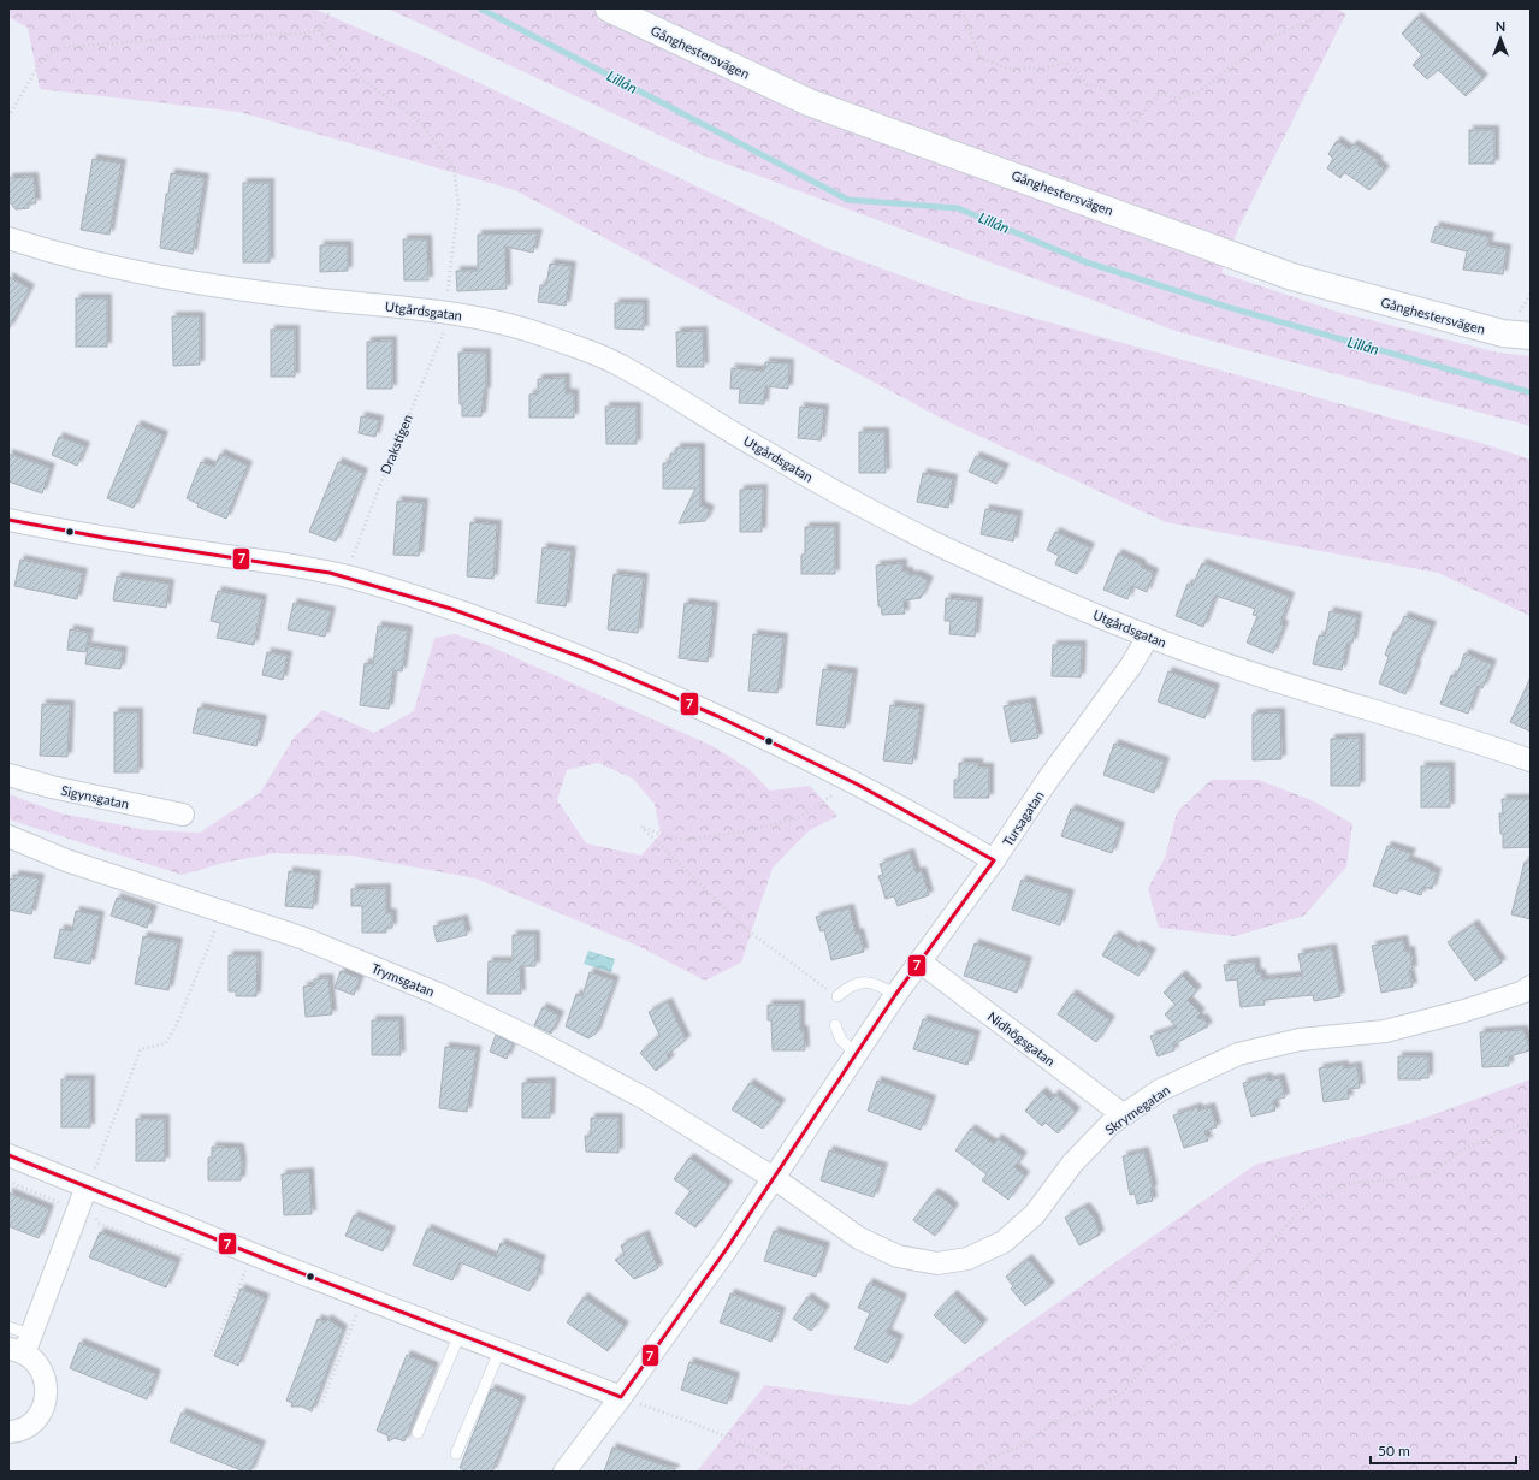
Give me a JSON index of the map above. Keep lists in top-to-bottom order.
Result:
{
  "streets": {
    "street": [
      "Gånghestersvägen",
      "Utgårdsgatan",
      "Sigynsgatan",
      "Tursagatan",
      "Trymsgatan",
      "Nidhögsgatan",
      "Skrymegatan"
    ],
    "path": ["Drakstigen"]
  },
  "crossings": [
    ["Utgårdsgatan", "Drakstigen"],
    ["Utgårdsgatan", "Tursagatan"],
    ["Tursagatan", "Trymsgatan"],
    ["Tursagatan", "Nidhögsgatan"],
    ["Tursagatan", "Skrymegatan"],
    ["Trymsgatan", "Skrymegatan"],
    ["Nidhögsgatan", "Skrymegatan"]
  ],
  "water": ["Lillån"],
  "lines": ["transit line 7"],
  "scale_bar": "50 m",
  "north": "top"
}
